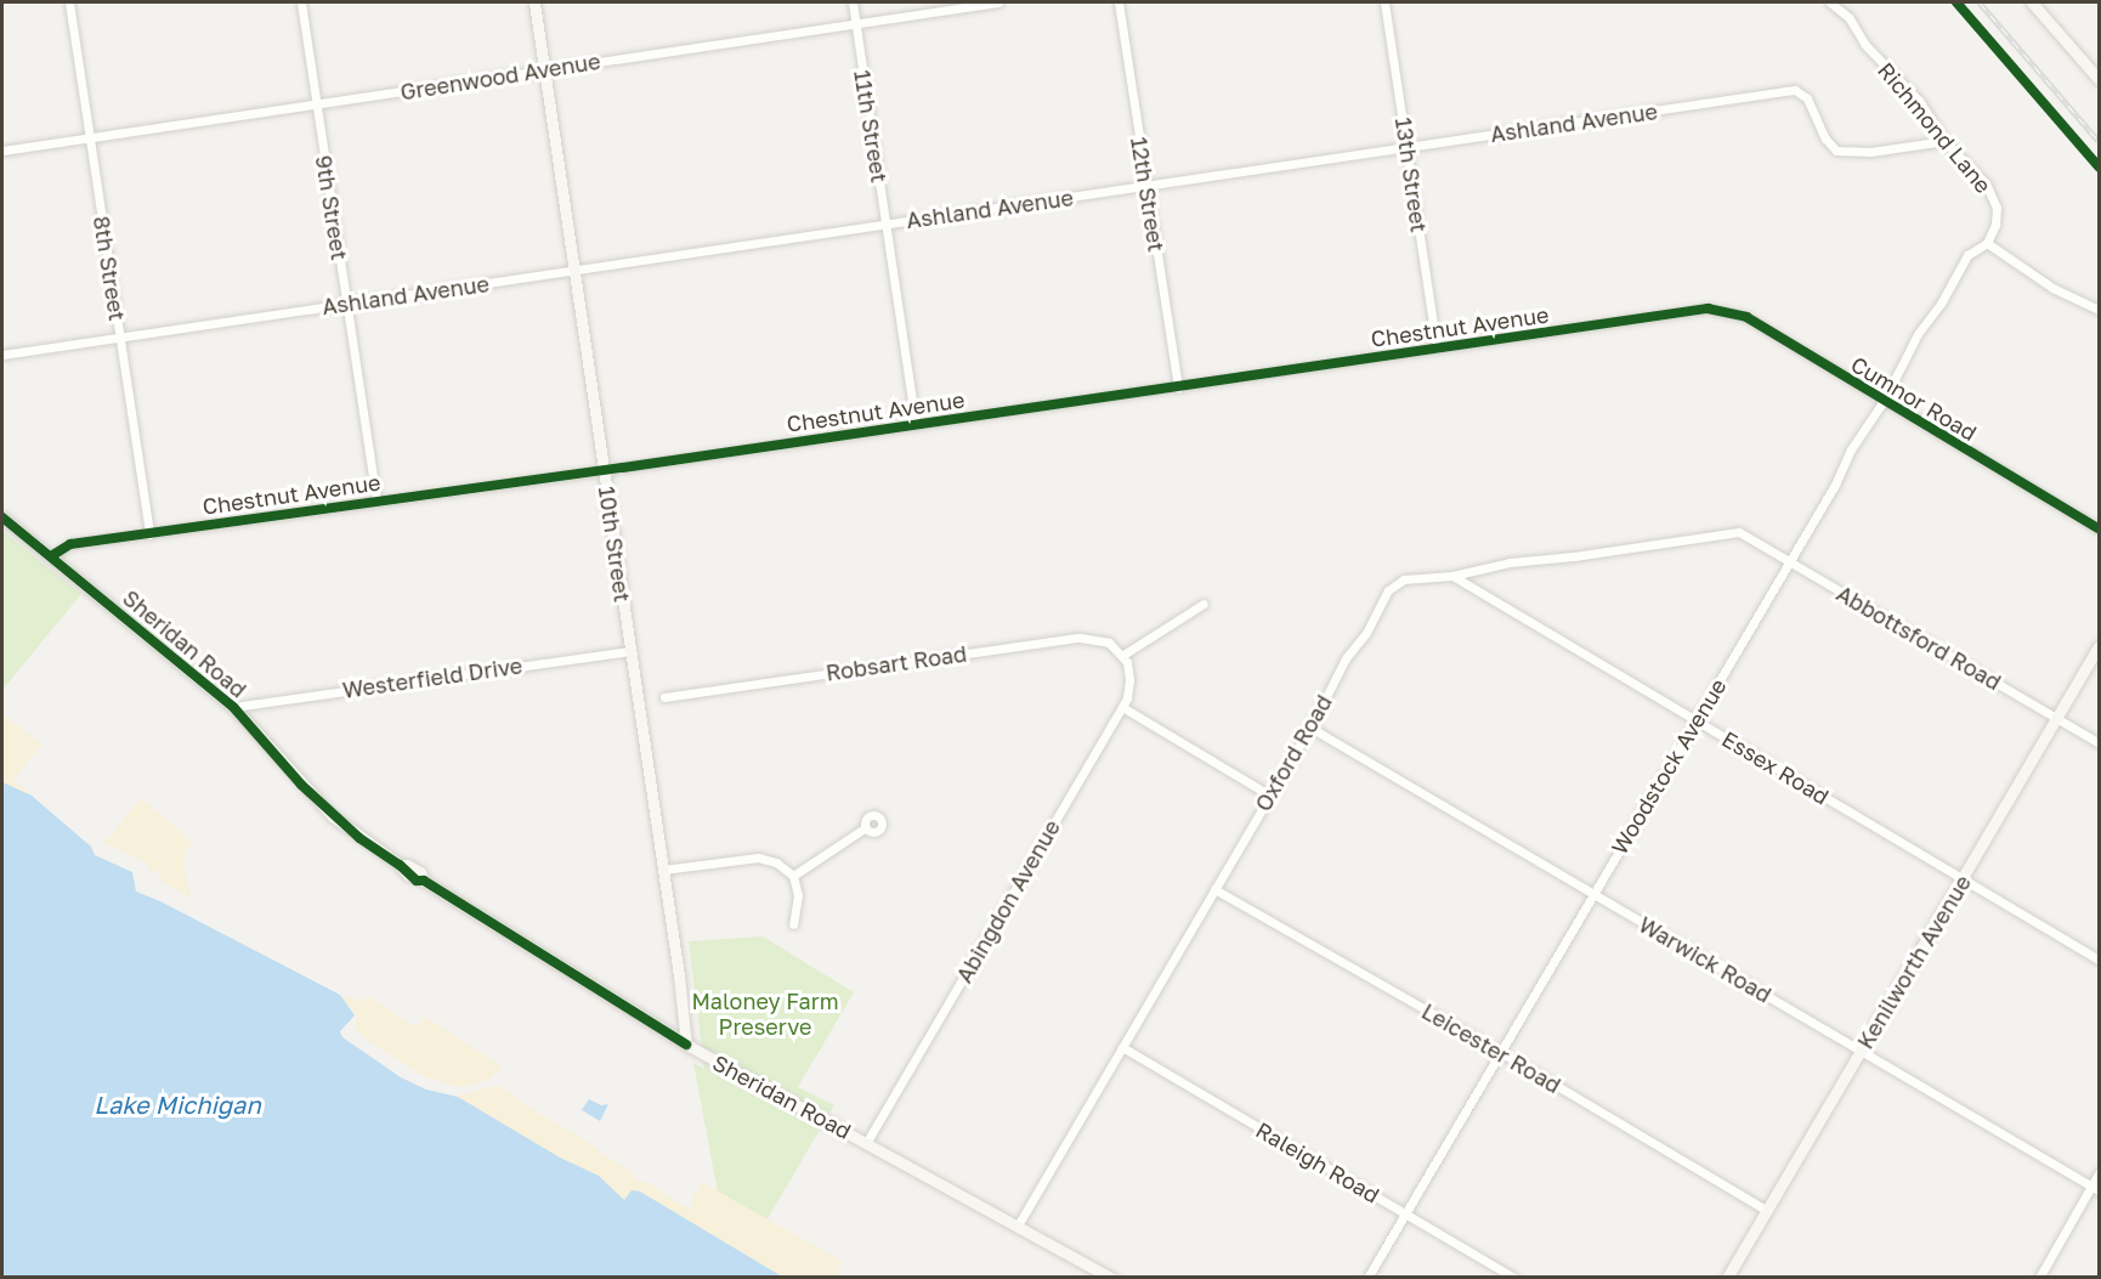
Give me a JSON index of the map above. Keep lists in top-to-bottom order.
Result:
{
  "streets": {
    "street": [
      "Greenwood Avenue",
      "Ashland Avenue",
      "11th Street",
      "Richmond Lane",
      "13th Street",
      "12th Street",
      "9th Street",
      "8th Street",
      "Chestnut Avenue",
      "Cumnor Road",
      "10th Street",
      "Abbottsford Road",
      "Sheridan Road",
      "Robsart Road",
      "Westerfield Drive",
      "Oxford Road",
      "Woodstock Avenue",
      "Essex Road",
      "Abingdon Avenue",
      "Warwick Road",
      "Kenilworth Avenue",
      "Leicester Road",
      "Raleigh Road"
    ]
  },
  "crossings": [
    ["Greenwood Avenue", "11th Street"],
    ["Greenwood Avenue", "9th Street"],
    ["Greenwood Avenue", "8th Street"],
    ["Greenwood Avenue", "10th Street"],
    ["Ashland Avenue", "11th Street"],
    ["Ashland Avenue", "Richmond Lane"],
    ["Ashland Avenue", "13th Street"],
    ["Ashland Avenue", "12th Street"],
    ["Ashland Avenue", "9th Street"],
    ["Ashland Avenue", "8th Street"],
    ["Ashland Avenue", "10th Street"],
    ["11th Street", "Chestnut Avenue"],
    ["Richmond Lane", "Woodstock Avenue"],
    ["13th Street", "Chestnut Avenue"],
    ["12th Street", "Chestnut Avenue"],
    ["9th Street", "Chestnut Avenue"],
    ["8th Street", "Chestnut Avenue"],
    ["Chestnut Avenue", "Cumnor Road"],
    ["Chestnut Avenue", "10th Street"],
    ["Chestnut Avenue", "Sheridan Road"],
    ["Cumnor Road", "Woodstock Avenue"],
    ["10th Street", "Sheridan Road"],
    ["10th Street", "Westerfield Drive"],
    ["Abbottsford Road", "Oxford Road"],
    ["Abbottsford Road", "Woodstock Avenue"],
    ["Abbottsford Road", "Kenilworth Avenue"],
    ["Sheridan Road", "Westerfield Drive"],
    ["Sheridan Road", "Oxford Road"],
    ["Sheridan Road", "Abingdon Avenue"],
    ["Robsart Road", "Abingdon Avenue"],
    ["Oxford Road", "Essex Road"],
    ["Oxford Road", "Warwick Road"],
    ["Oxford Road", "Leicester Road"],
    ["Oxford Road", "Raleigh Road"],
    ["Woodstock Avenue", "Essex Road"],
    ["Woodstock Avenue", "Warwick Road"],
    ["Woodstock Avenue", "Leicester Road"],
    ["Woodstock Avenue", "Raleigh Road"],
    ["Essex Road", "Kenilworth Avenue"],
    ["Warwick Road", "Kenilworth Avenue"],
    ["Kenilworth Avenue", "Leicester Road"]
  ],
  "water": ["Lake Michigan"],
  "parks": ["Maloney Farm Preserve"]
}
